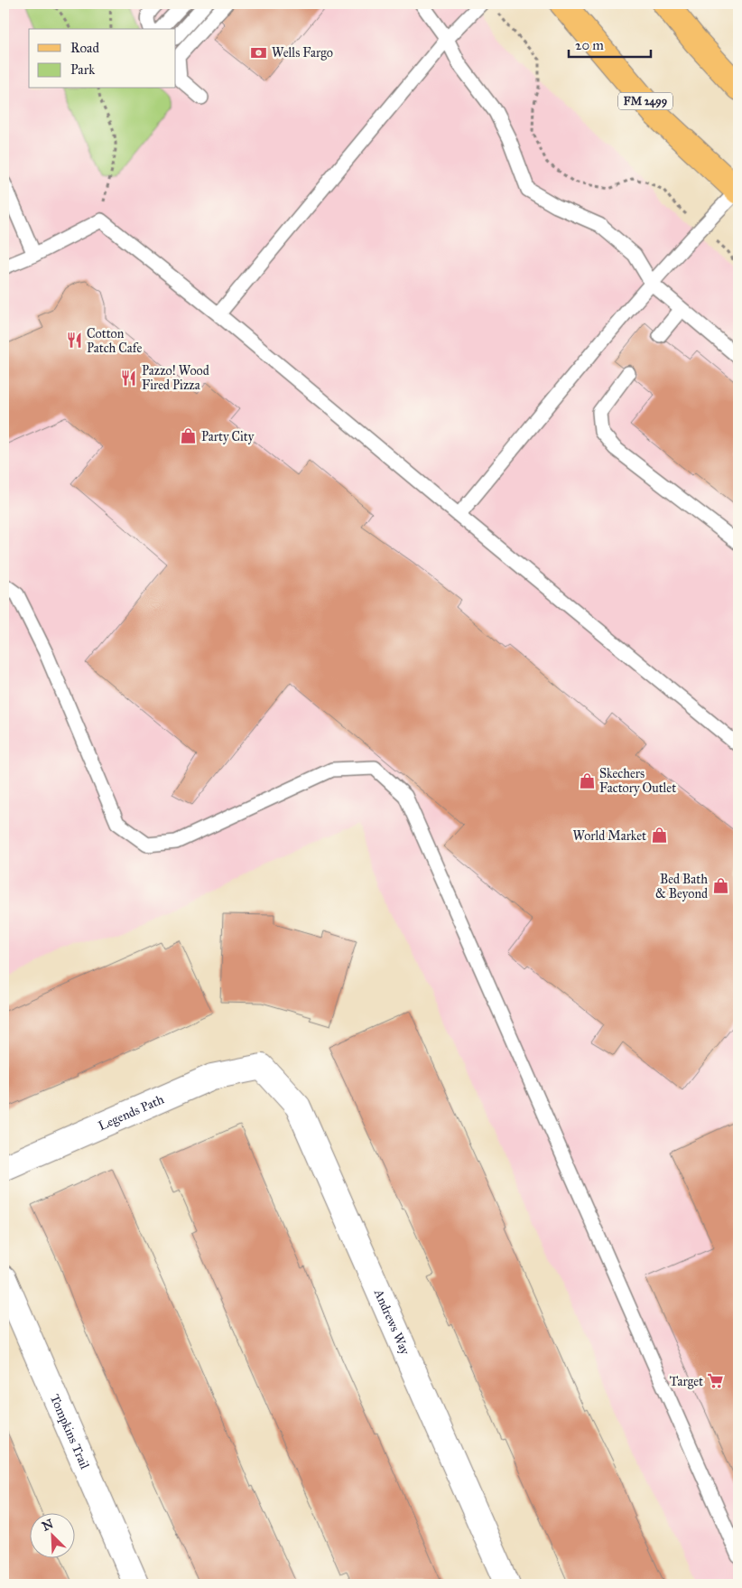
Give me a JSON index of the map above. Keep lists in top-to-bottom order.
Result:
{
  "streets": {
    "main road": ["FM 2499"],
    "street": ["Legends Path", "Andrews Way", "Tompkins Trail"]
  },
  "crossings": [
    ["Legends Path", "Andrews Way"]
  ],
  "places": {
    "bank": ["Wells Fargo"],
    "restaurant": ["Cotton Patch Cafe", "Pazzo! Wood Fired Pizza"],
    "shop": [
      "Party City",
      "Skechers Factory Outlet",
      "World Market",
      "Bed Bath & Beyond"
    ],
    "supermarket": ["Target"]
  },
  "legend": ["Road", "Park"],
  "scale_bar": "20 m",
  "north": "top left"
}
